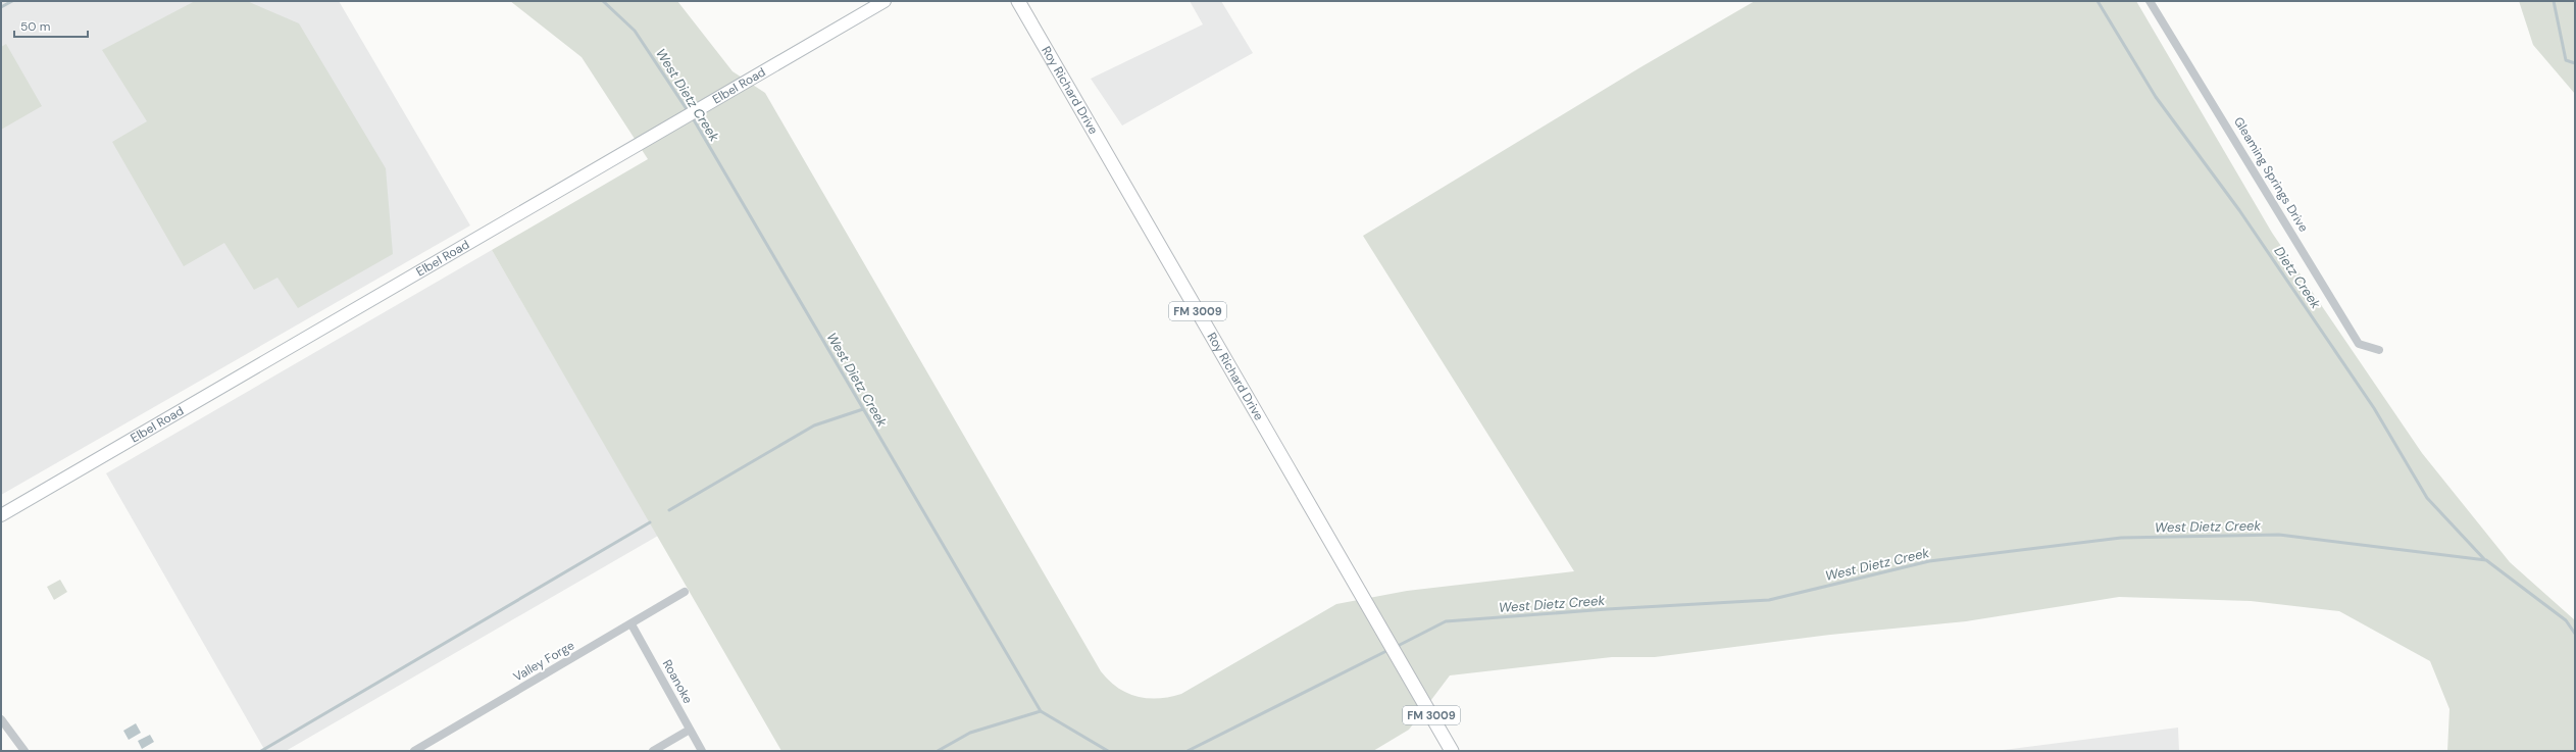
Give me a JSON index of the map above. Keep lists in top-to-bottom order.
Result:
{
  "streets": {
    "main road": ["Roy Richard Drive", "FM 3009"],
    "street": [
      "Elbel Road",
      "Gleaming Springs Drive",
      "Valley Forge",
      "Roanoke"
    ]
  },
  "crossings": [
    ["Valley Forge", "Roanoke"]
  ],
  "water": ["West Dietz Creek", "Dietz Creek"],
  "scale_bar": "50 m"
}
